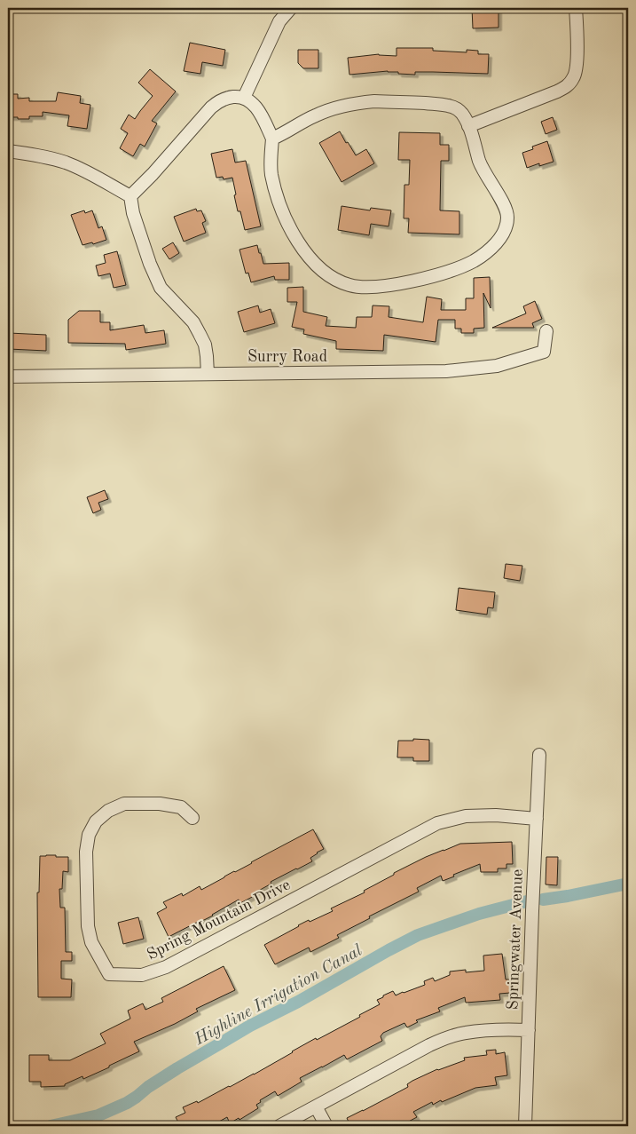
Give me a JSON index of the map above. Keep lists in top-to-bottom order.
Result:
{
  "streets": {
    "street": ["Surry Road", "Spring Mountain Drive", "Springwater Avenue"]
  },
  "crossings": [
    ["Spring Mountain Drive", "Springwater Avenue"]
  ],
  "water": ["Highline Irrigation Canal"]
}
